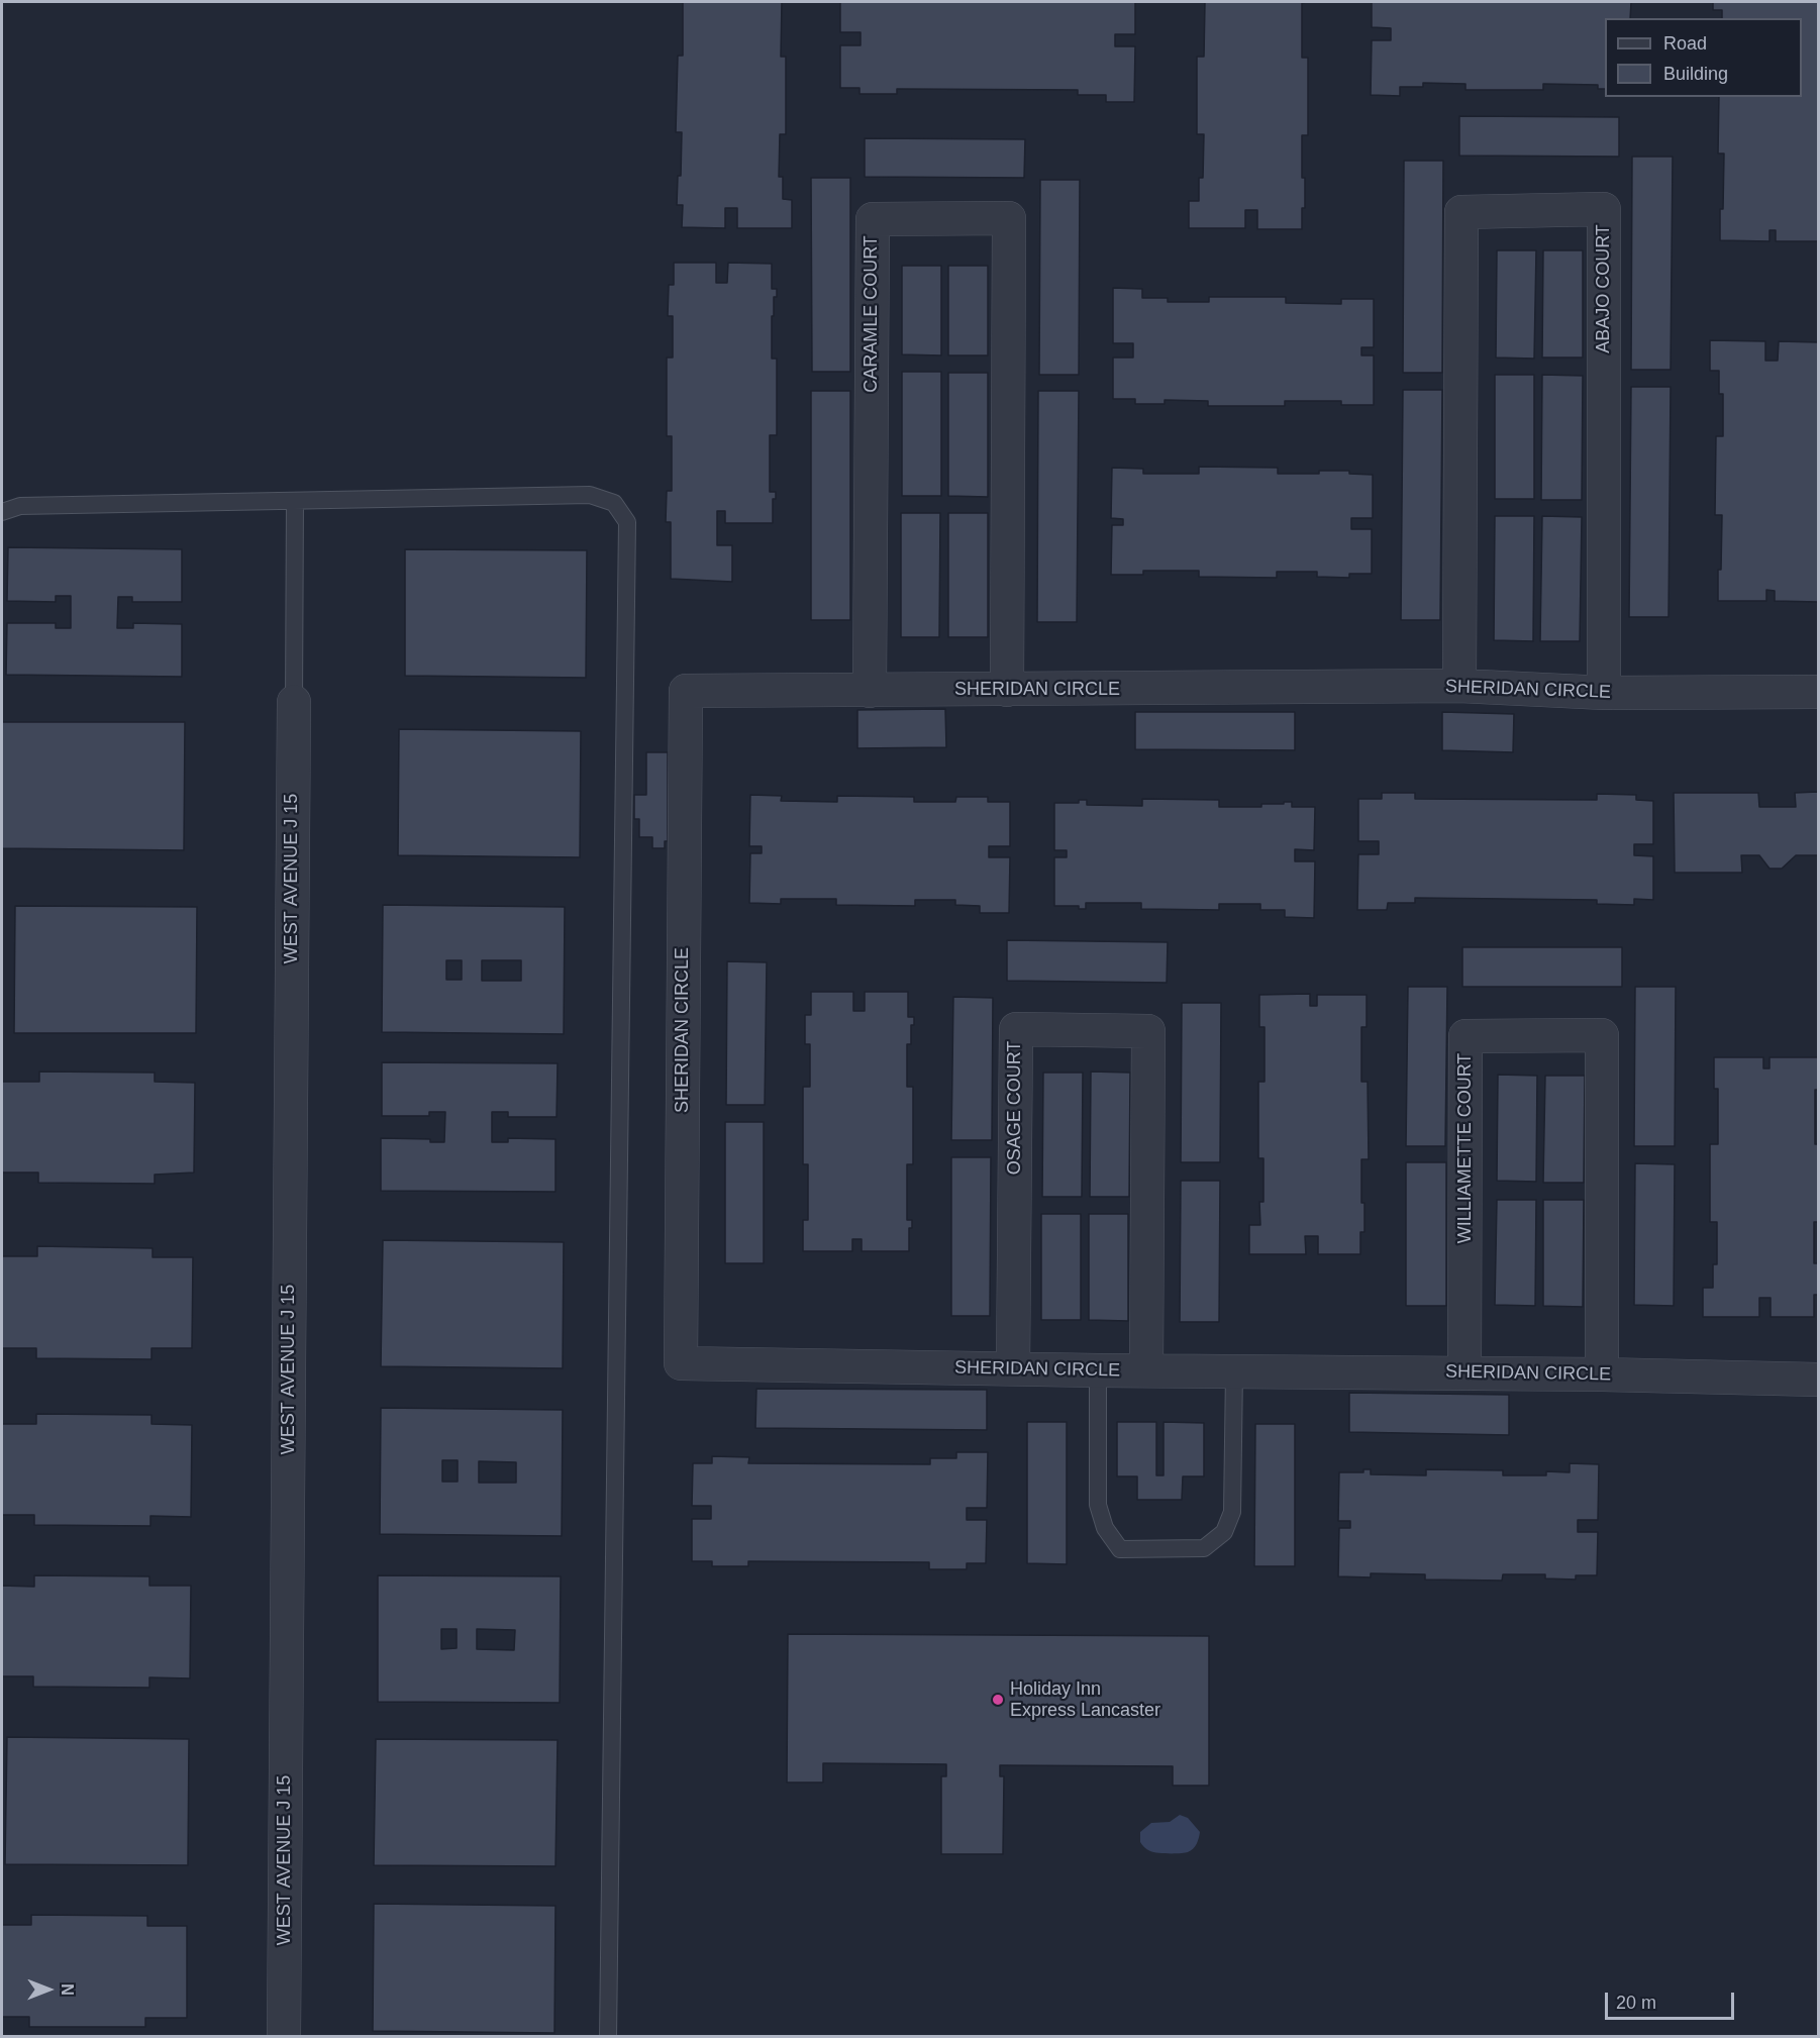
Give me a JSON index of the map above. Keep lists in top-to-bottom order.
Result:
{
  "streets": {
    "street": [
      "ABAJO COURT",
      "CARAMLE COURT",
      "SHERIDAN CIRCLE",
      "WEST AVENUE J 15",
      "OSAGE COURT",
      "WILLIAMETTE COURT"
    ]
  },
  "crossings": [
    ["ABAJO COURT", "SHERIDAN CIRCLE"],
    ["CARAMLE COURT", "SHERIDAN CIRCLE"],
    ["SHERIDAN CIRCLE", "OSAGE COURT"],
    ["SHERIDAN CIRCLE", "WILLIAMETTE COURT"]
  ],
  "places": ["Holiday Inn Express Lancaster"],
  "legend": ["Road", "Building"],
  "scale_bar": "20 m",
  "north": "right"
}
